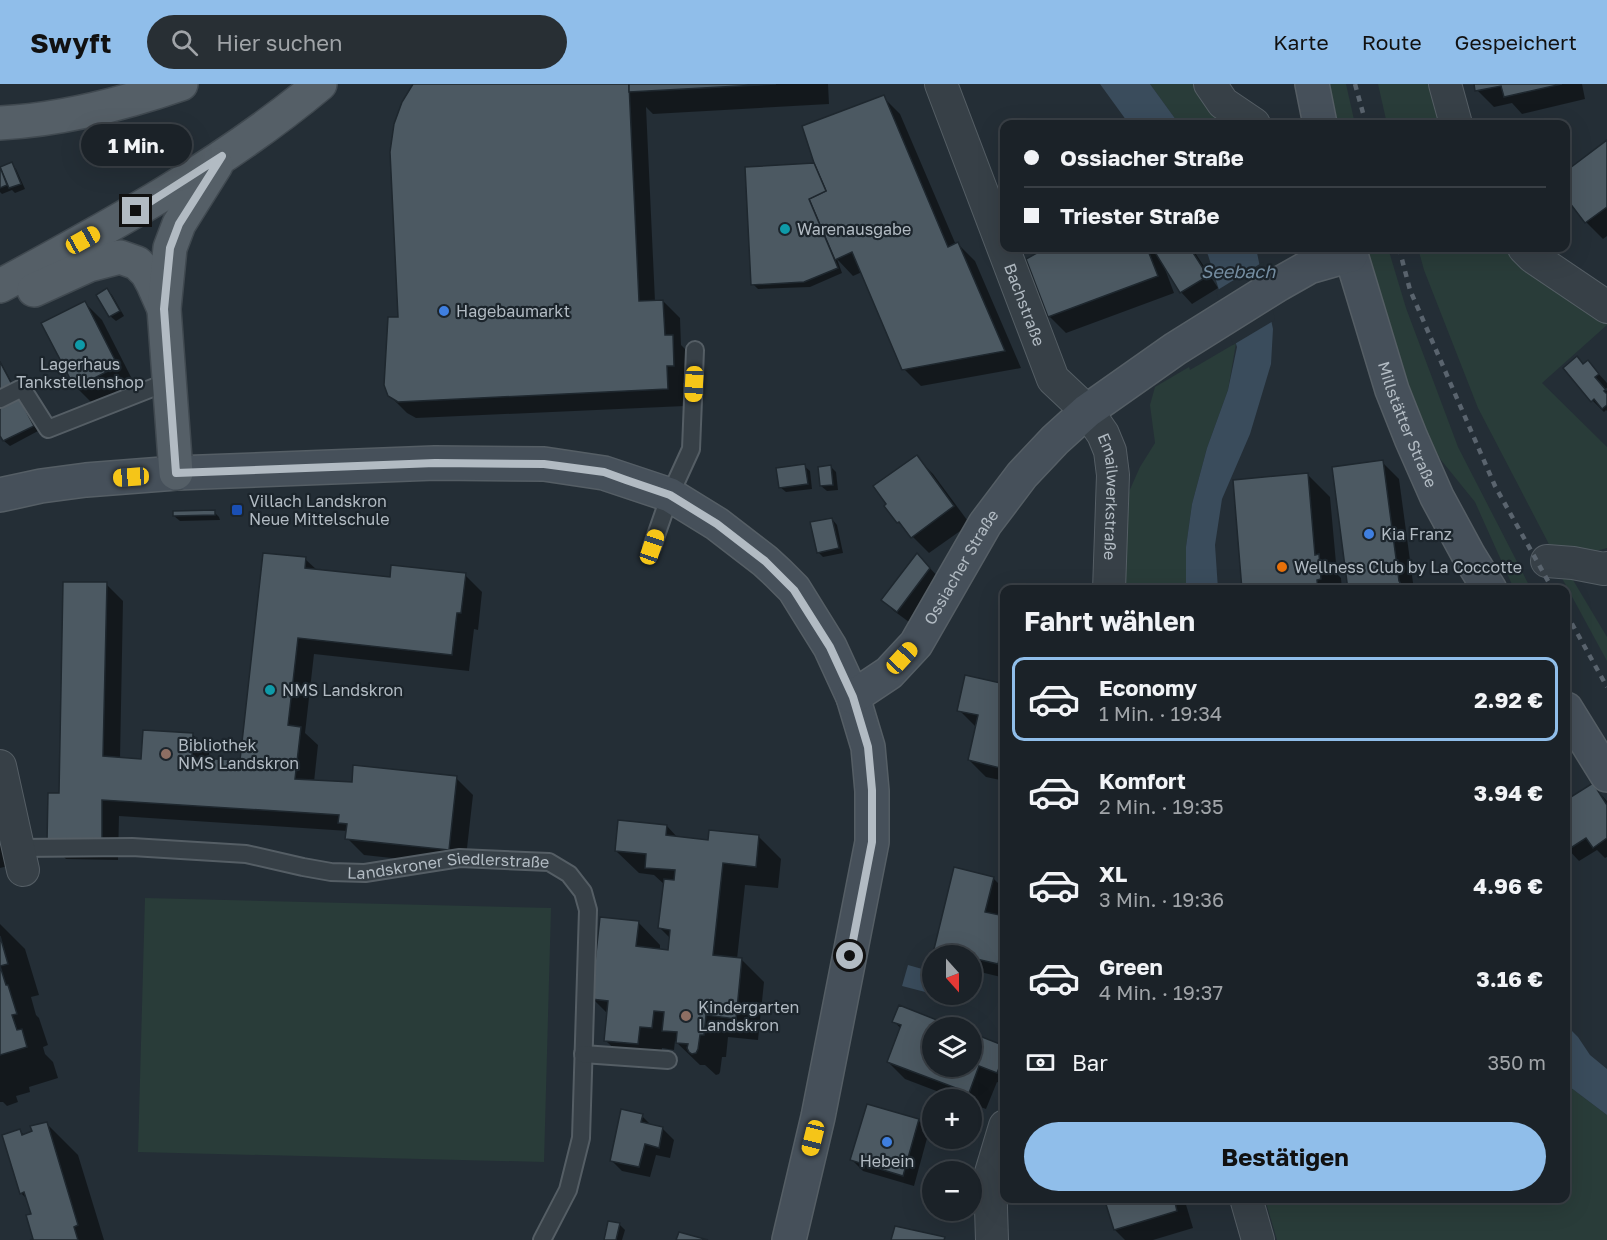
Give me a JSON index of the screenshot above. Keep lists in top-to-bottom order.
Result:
{
  "streets": {
    "main road": ["Millstätter Straße", "Ossiacher Straße"],
    "street": ["Bachstraße", "Emailwerkstraße"],
    "lane": ["Landskroner Siedlerstraße"]
  },
  "crossings": [
    ["Bachstraße", "Emailwerkstraße"],
    ["Bachstraße", "Ossiacher Straße"],
    ["Emailwerkstraße", "Ossiacher Straße"]
  ],
  "water": ["Seebach"],
  "places": {
    "other": [
      "Warenausgabe",
      "Hagebaumarkt",
      "Lagerhaus Tankstellenshop",
      "Kia Franz",
      "Wellness Club by La Coccotte",
      "NMS Landskron",
      "Bibliothek NMS Landskron",
      "Kindergarten Landskron",
      "Hebein"
    ],
    "transit": ["Villach Landskron Neue Mittelschule"]
  },
  "north": "bottom",
  "page": {
    "header": "Swyft",
    "search": "Hier suchen",
    "nav": ["Karte", "Route", "Gespeichert"],
    "banner": ["Ossiacher Straße", "Triester Straße"],
    "bubble": "1 Min.",
    "heading": "Fahrt wählen",
    "list": [
      {
        "name": "Economy",
        "note": "1 Min. · 19:34",
        "value": "2.92 €"
      },
      {
        "name": "Komfort",
        "note": "2 Min. · 19:35",
        "value": "3.94 €"
      },
      {
        "name": "XL",
        "note": "3 Min. · 19:36",
        "value": "4.96 €"
      },
      {
        "name": "Green",
        "note": "4 Min. · 19:37",
        "value": "3.16 €"
      }
    ],
    "map_buttons": ["+", "−"],
    "pay": ["Bar", "350 m"],
    "buttons": "Bestätigen"
  }
}
